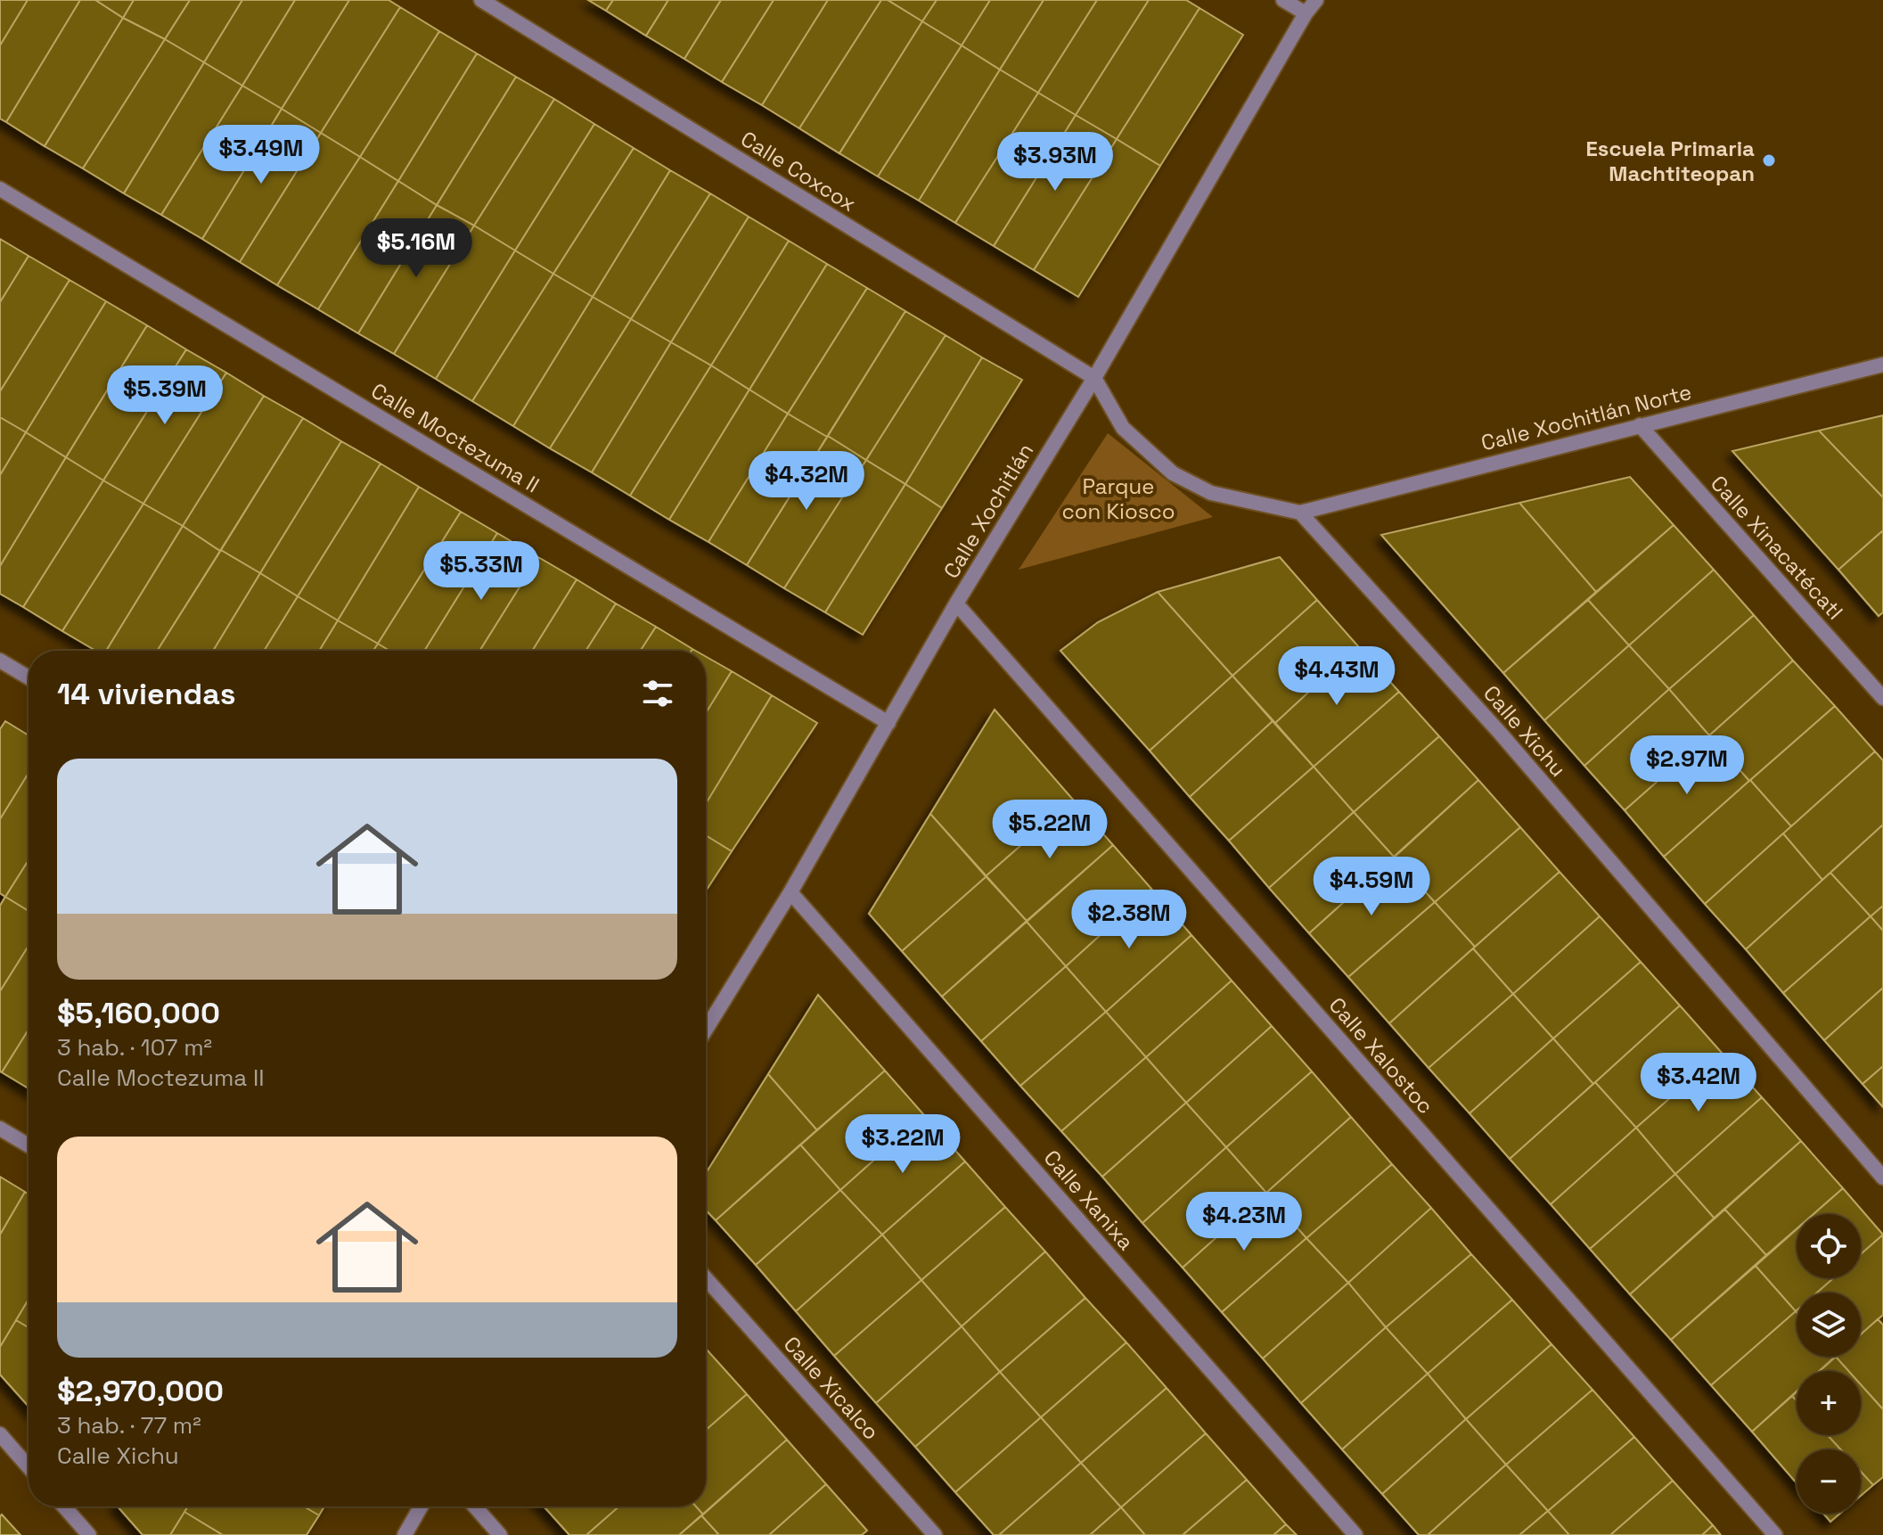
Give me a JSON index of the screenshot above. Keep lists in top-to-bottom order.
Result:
{
  "streets": {
    "street": [
      "Calle Coxcox",
      "Calle Xochitlán Norte",
      "Calle Moctezuma II",
      "Calle Xochitlán",
      "Calle Xinacatécatl",
      "Calle Xichu",
      "Calle Xalostoc",
      "Calle Xanixa",
      "Calle Xicalco"
    ]
  },
  "crossings": [
    ["Calle Coxcox", "Calle Xochitlán"],
    ["Calle Xochitlán Norte", "Calle Xinacatécatl"],
    ["Calle Xochitlán Norte", "Calle Xichu"],
    ["Calle Moctezuma II", "Calle Xochitlán"],
    ["Calle Xochitlán", "Calle Xalostoc"],
    ["Calle Xochitlán", "Calle Xanixa"]
  ],
  "parks": ["Parque con Kiosco"],
  "places": ["Escuela Primaria Machtiteopan"],
  "page": {
    "price": [
      "$3.49M",
      "$3.93M",
      "$5.16M",
      "$5.39M",
      "$4.32M",
      "$5.33M",
      "$4.43M",
      "$2.97M",
      "$5.22M",
      "$4.59M",
      "$2.38M",
      "$3.42M",
      "$3.22M",
      "$4.23M"
    ],
    "heading": "14 viviendas",
    "list": [
      {
        "name": "$5,160,000",
        "note": "3 hab. · 107 m² · Calle Moctezuma II"
      },
      {
        "name": "$2,970,000",
        "note": "3 hab. · 77 m² · Calle Xichu"
      }
    ],
    "map_buttons": ["+", "−"]
  }
}
